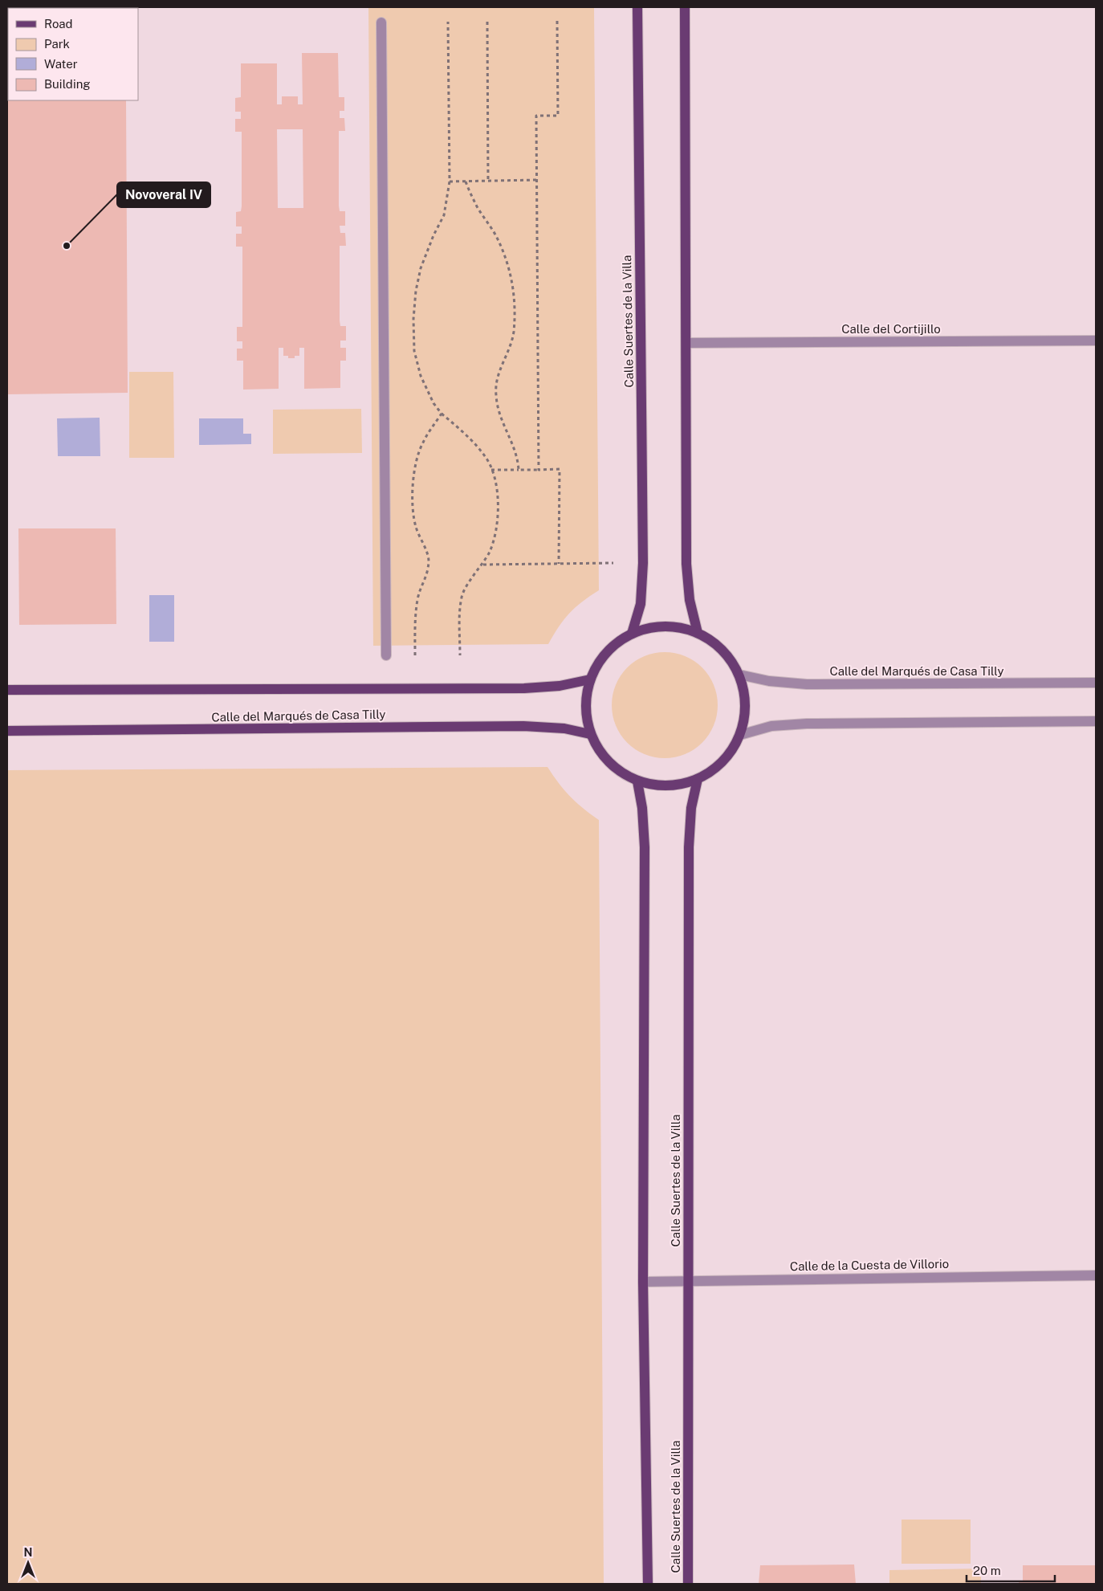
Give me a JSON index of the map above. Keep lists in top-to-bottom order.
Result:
{
  "streets": {
    "main road": ["Calle Suertes de la Villa", "Calle del Marqués de Casa Tilly"],
    "street": ["Calle del Cortijillo", "Calle de la Cuesta de Villorio"]
  },
  "crossings": [
    ["Calle Suertes de la Villa", "Calle de la Cuesta de Villorio"]
  ],
  "places": ["Novoveral IV"],
  "legend": [
    "Road",
    "Park",
    "Water",
    "Building"
  ],
  "scale_bar": "20 m",
  "north": "top"
}
